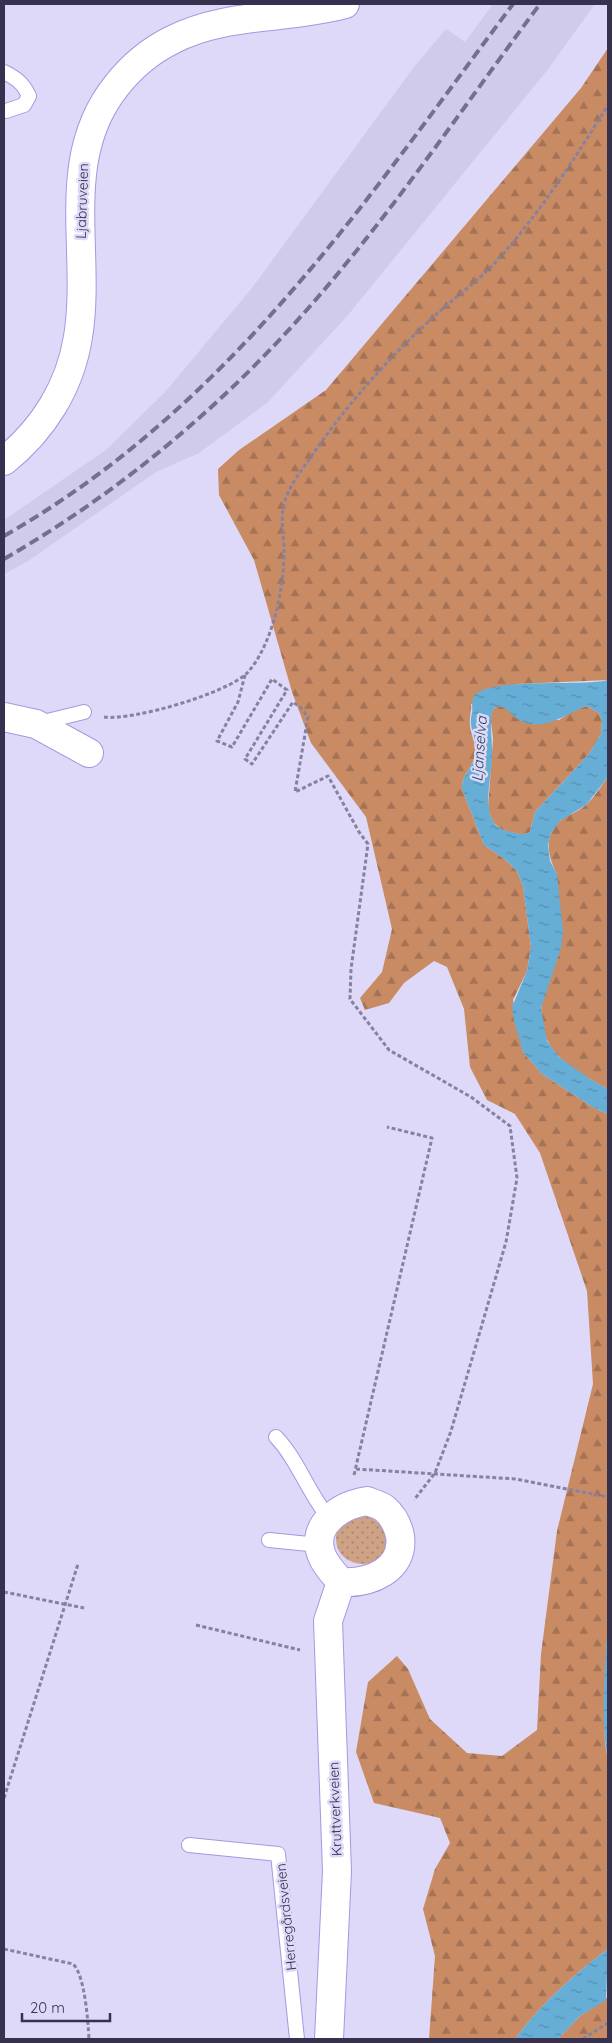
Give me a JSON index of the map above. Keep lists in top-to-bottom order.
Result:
{
  "streets": {
    "street": ["Ljabruveien", "Kruttverkveien"],
    "lane": ["Herregårdsveien"]
  },
  "water": ["Ljanselva"],
  "scale_bar": "20 m"
}
